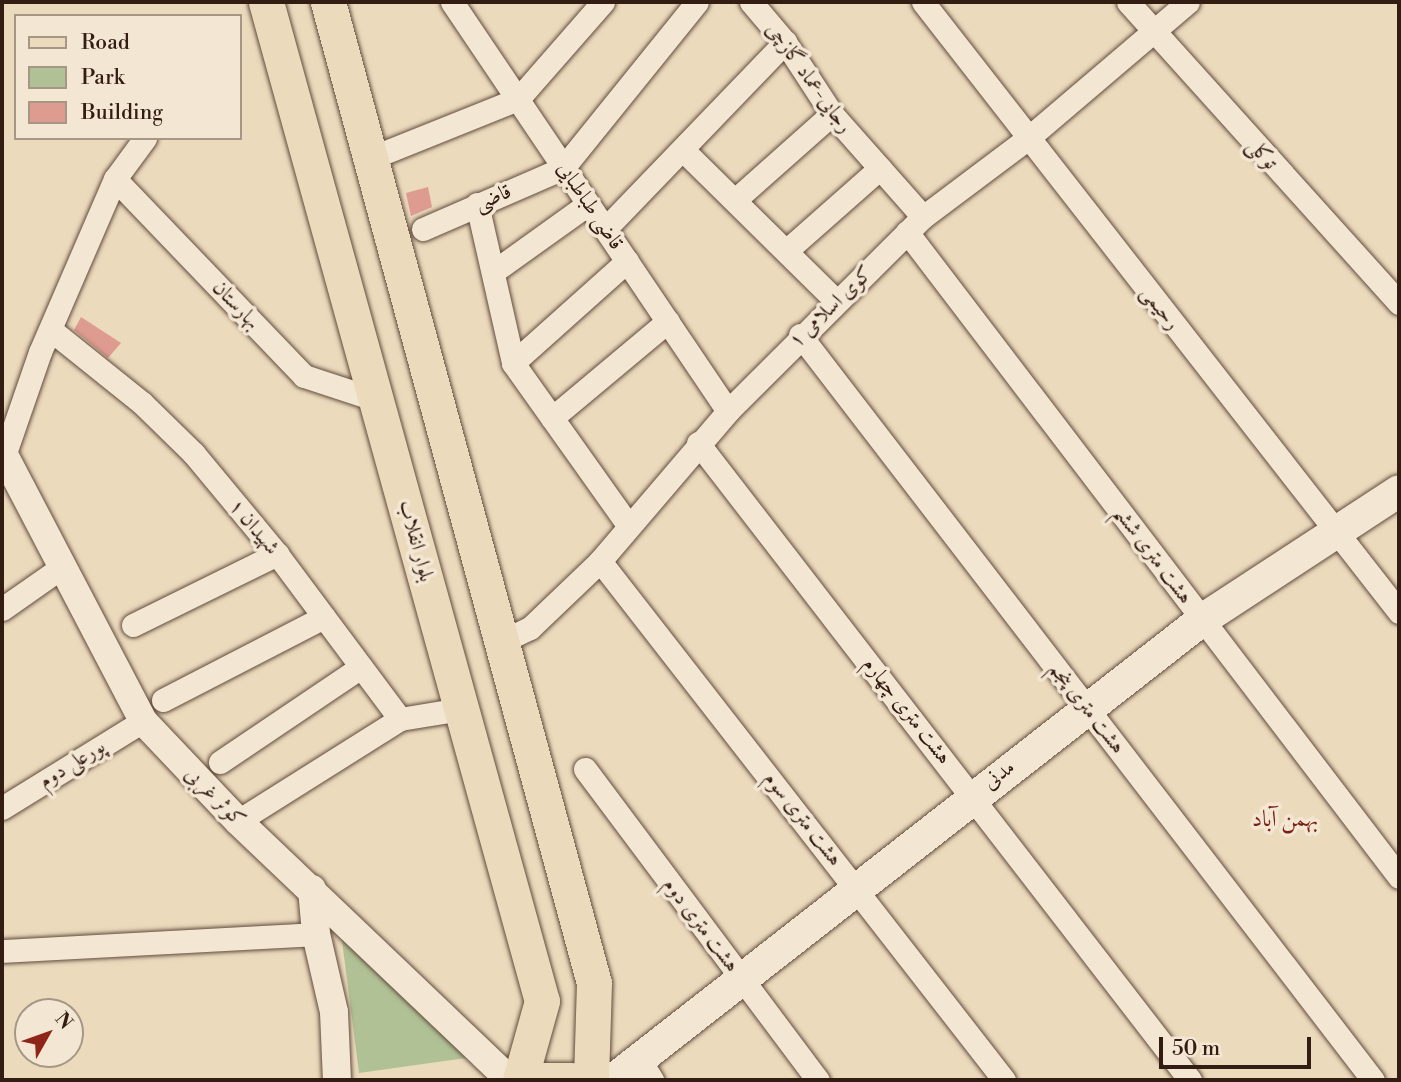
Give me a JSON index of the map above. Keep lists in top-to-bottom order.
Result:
{
  "streets": {
    "main road": ["بلوار انقلاب", "مدنی"],
    "street": [
      "رجایی-عماد گازچی",
      "توکلی",
      "قاضی",
      "قاضی طباطبایی",
      "بهارستان",
      "کوی اسلامی ۱",
      "رحیمی",
      "شهیدان ۱",
      "هشت متری ششم",
      "هشت متری پنجم",
      "هشت متری چهارم",
      "پورعلی دوم",
      "کوثر غربی",
      "هشت متری سوم",
      "هشت متری دوم"
    ]
  },
  "crossings": [
    ["رجایی-عماد گازچی", "کوی اسلامی ۱"],
    ["رجایی-عماد گازچی", "هشت متری ششم"],
    ["توکلی", "کوی اسلامی ۱"],
    ["قاضی", "قاضی طباطبایی"],
    ["قاضی طباطبایی", "کوی اسلامی ۱"],
    ["بهارستان", "بلوار انقلاب"],
    ["کوی اسلامی ۱", "رحیمی"],
    ["کوی اسلامی ۱", "هشت متری ششم"],
    ["کوی اسلامی ۱", "هشت متری پنجم"],
    ["کوی اسلامی ۱", "هشت متری چهارم"],
    ["کوی اسلامی ۱", "هشت متری سوم"],
    ["رحیمی", "مدنی"],
    ["هشت متری ششم", "مدنی"],
    ["هشت متری پنجم", "مدنی"],
    ["هشت متری چهارم", "مدنی"],
    ["پورعلی دوم", "کوثر غربی"],
    ["مدنی", "هشت متری سوم"],
    ["مدنی", "هشت متری دوم"]
  ],
  "districts": ["بهمن آباد"],
  "legend": ["Road", "Park", "Building"],
  "scale_bar": "50 m",
  "north": "top right"
}
